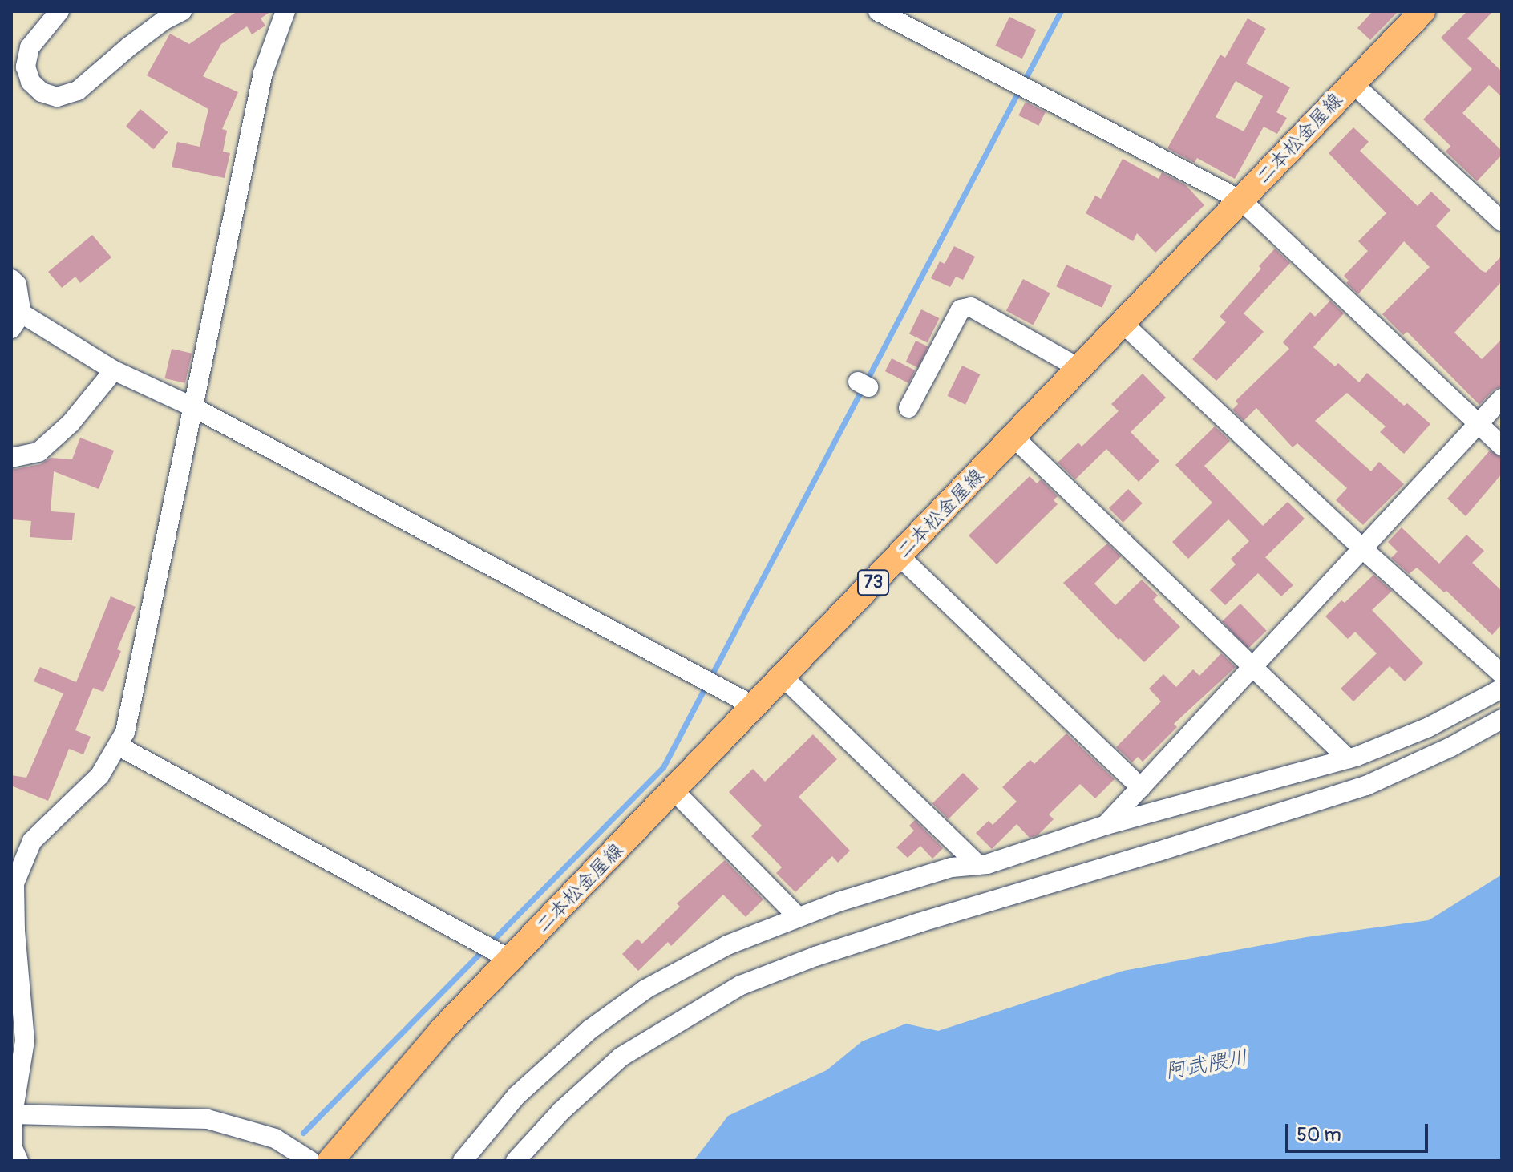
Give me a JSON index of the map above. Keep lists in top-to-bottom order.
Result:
{
  "streets": {
    "main road": ["二本松金屋線", "73"]
  },
  "water": ["阿武隈川"],
  "scale_bar": "50 m"
}
